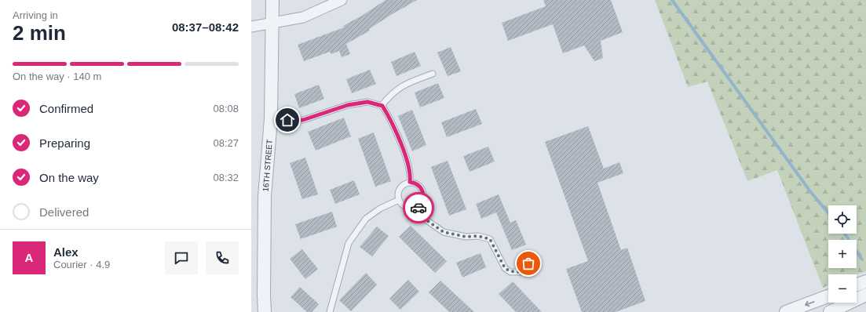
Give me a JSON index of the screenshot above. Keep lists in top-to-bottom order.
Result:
{
  "streets": {
    "street": ["16TH STREET"]
  },
  "page": {
    "heading": ["2 min", "Arriving in", "08:37–08:42"],
    "panel": ["Alex", "Courier · 4.9"],
    "bar": "On the way · 140 m",
    "list": [
      ["Confirmed", "08:08"],
      ["Preparing", "08:27"],
      ["On the way", "08:32"],
      "Delivered"
    ],
    "map_buttons": ["+", "−"],
    "round": "A"
  }
}
